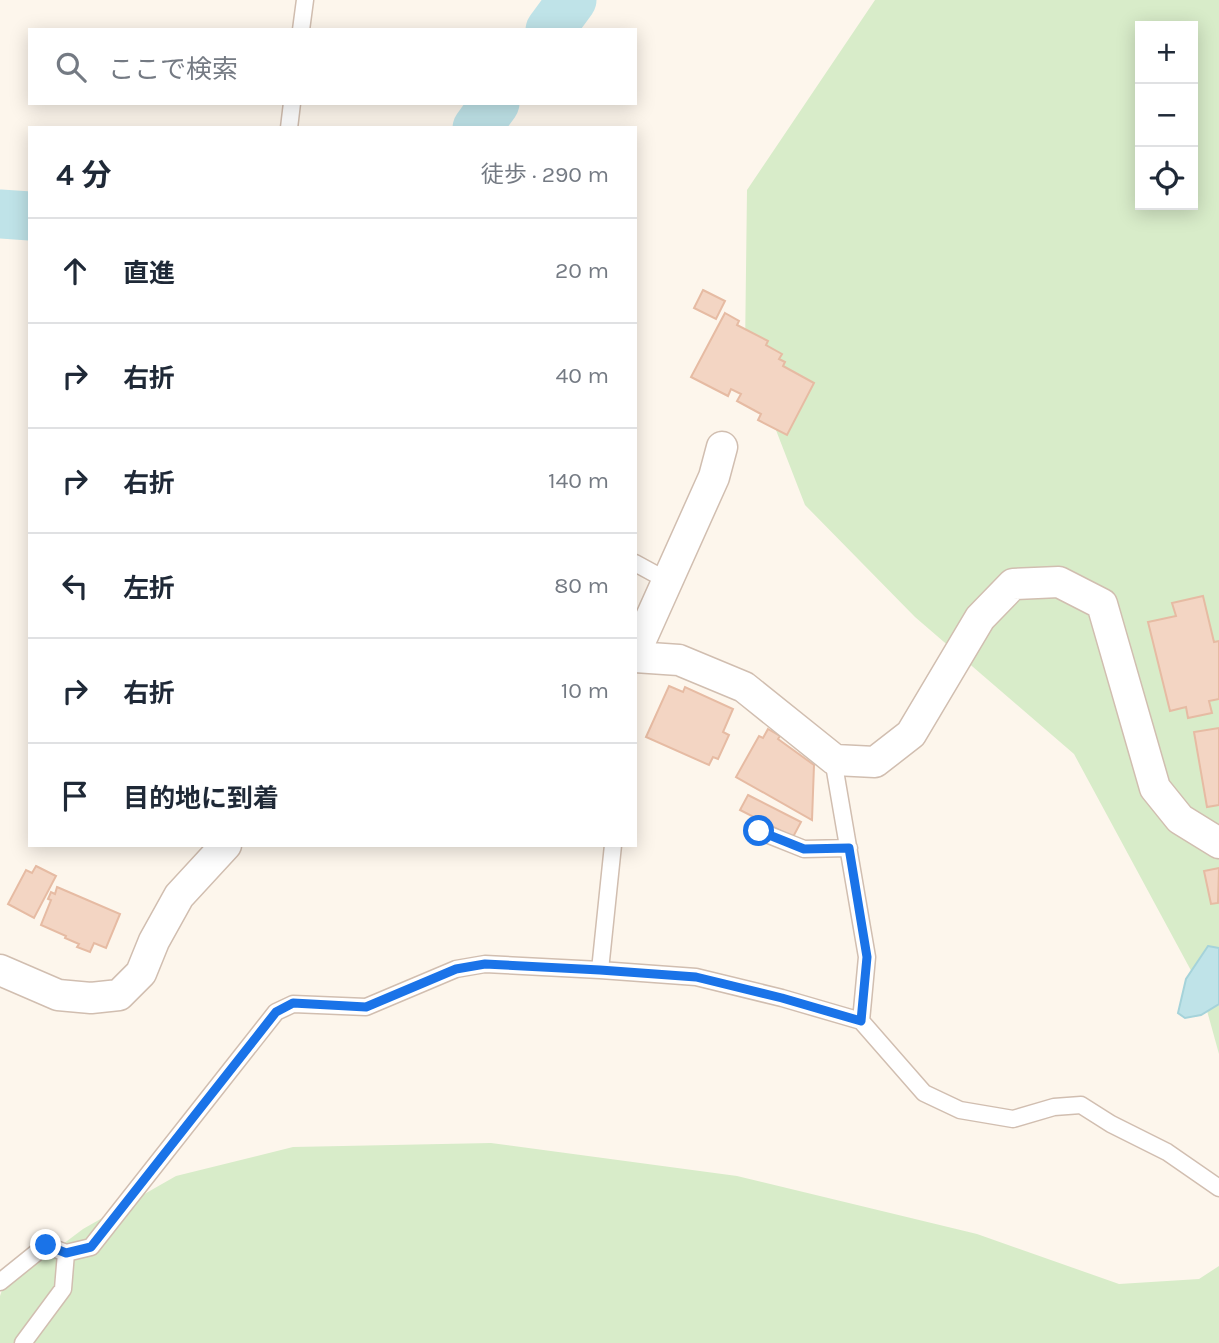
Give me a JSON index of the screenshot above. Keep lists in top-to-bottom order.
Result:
{
  "page": {
    "map_buttons": ["+", "−"],
    "search": "ここで検索",
    "heading": ["4 分", "徒歩 · 290 m"],
    "list": [
      ["直進", "20 m"],
      ["右折", "40 m"],
      ["右折", "140 m"],
      ["左折", "80 m"],
      ["右折", "10 m"],
      "目的地に到着"
    ]
  }
}
